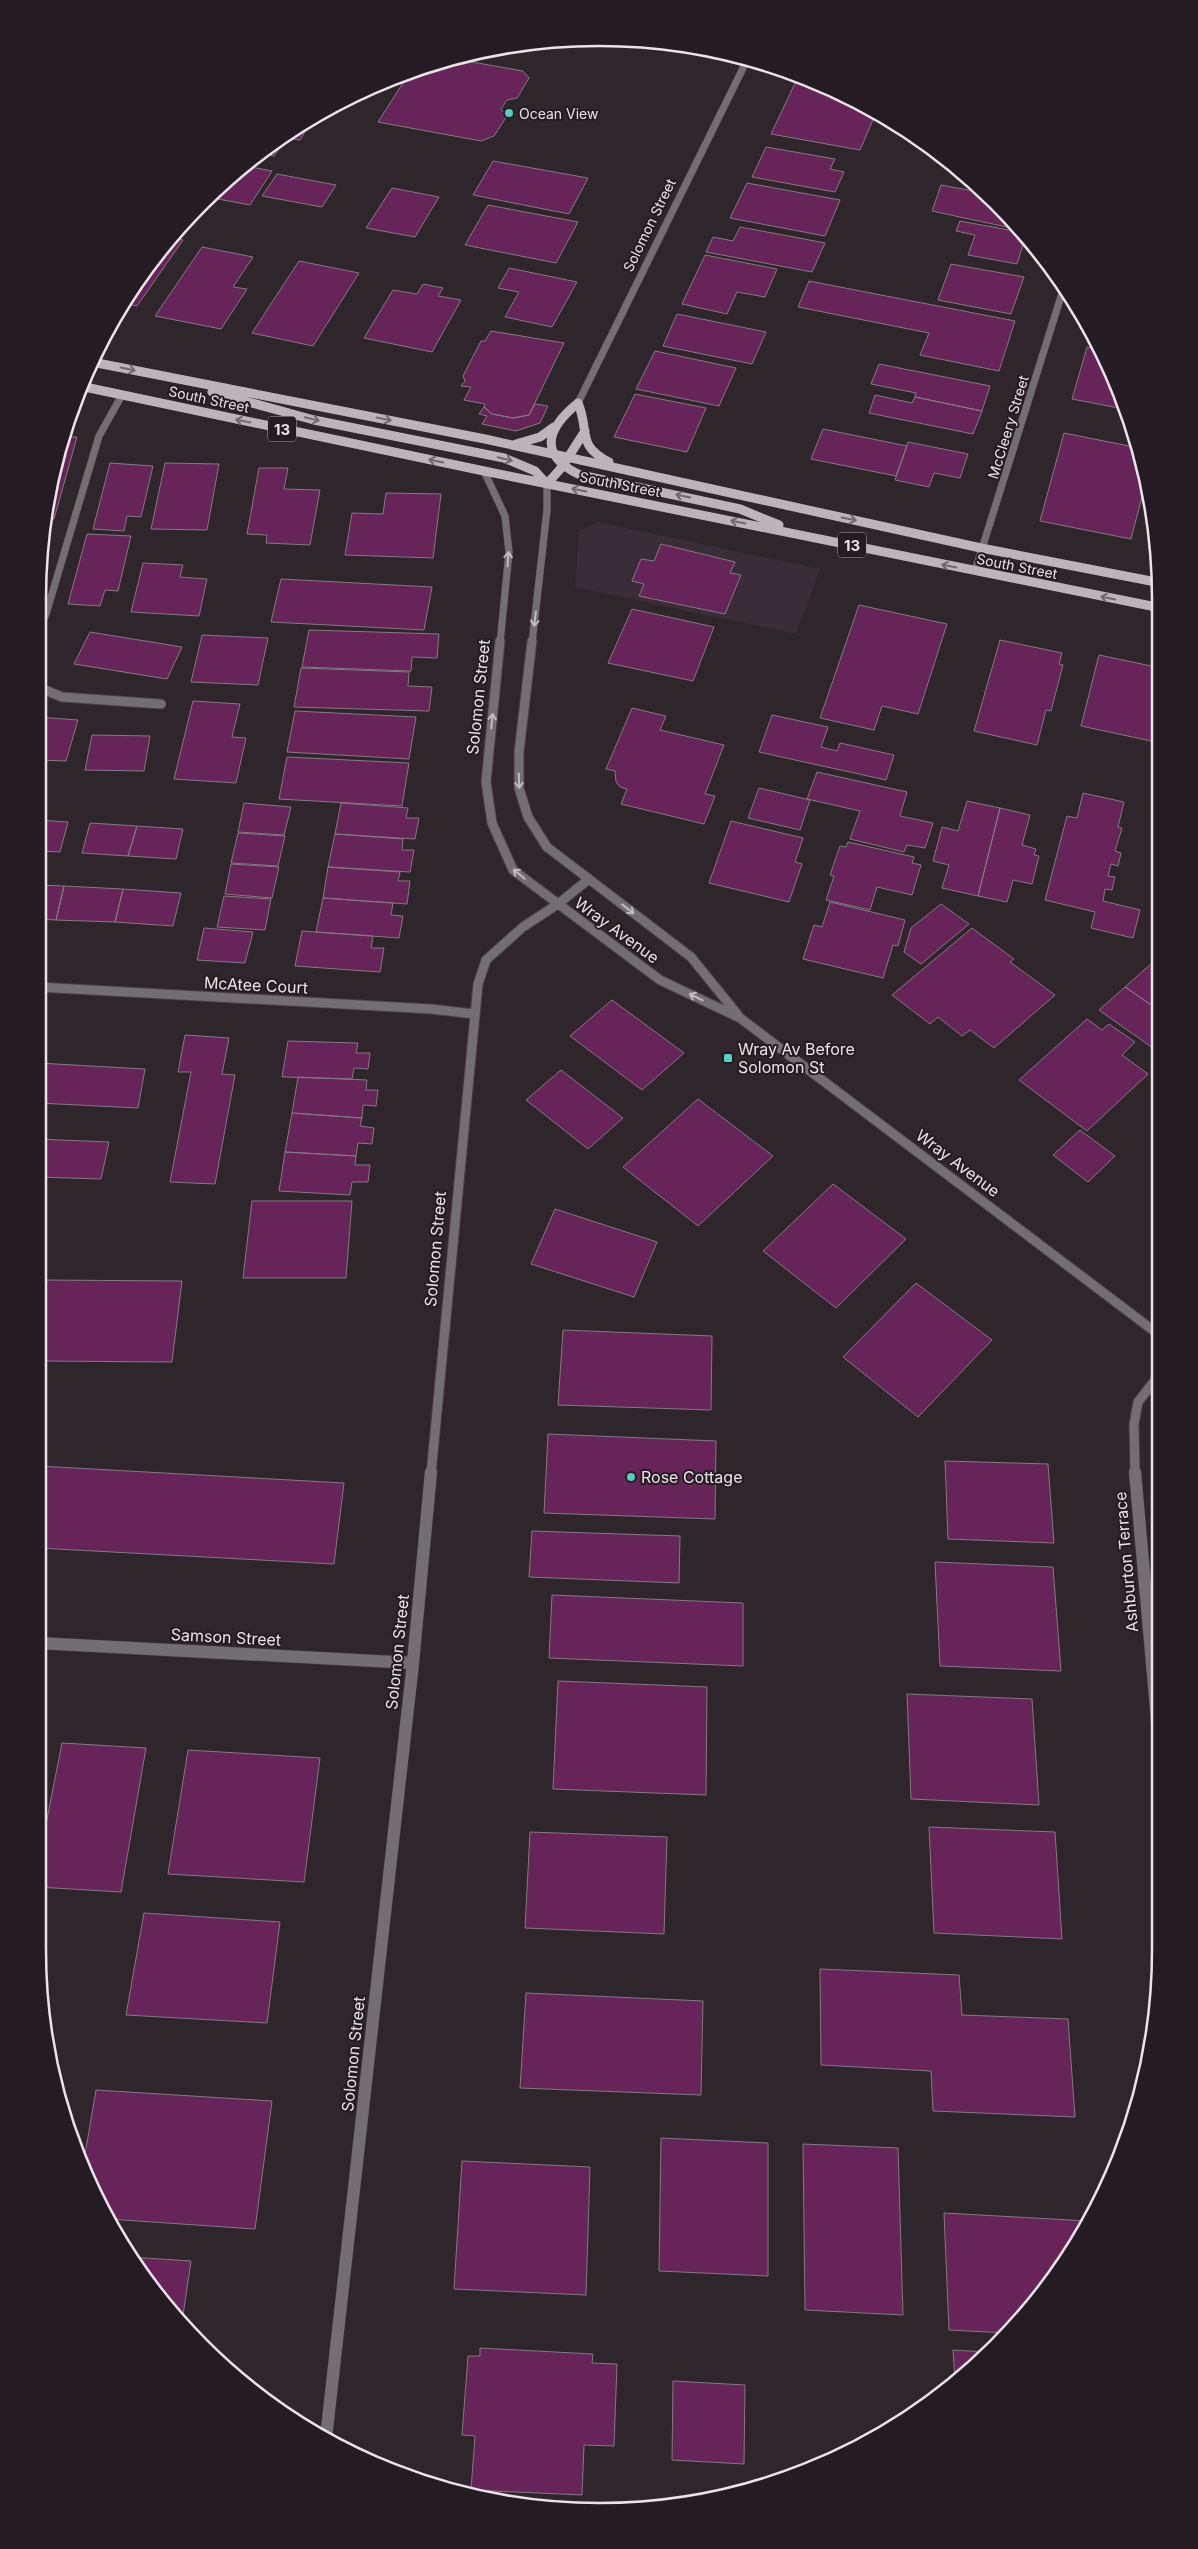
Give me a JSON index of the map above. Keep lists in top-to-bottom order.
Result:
{
  "streets": {
    "main road": ["South Street", "13"],
    "street": [
      "Solomon Street",
      "McCleery Street",
      "Wray Avenue",
      "McAtee Court",
      "Ashburton Terrace",
      "Samson Street"
    ]
  },
  "crossings": [
    ["Solomon Street", "South Street"],
    ["Solomon Street", "Wray Avenue"],
    ["Solomon Street", "McAtee Court"],
    ["Solomon Street", "Samson Street"],
    ["South Street", "McCleery Street"]
  ],
  "places": {
    "other": ["Ocean View", "Rose Cottage"],
    "transit": ["Wray Av Before Solomon St"]
  }
}
